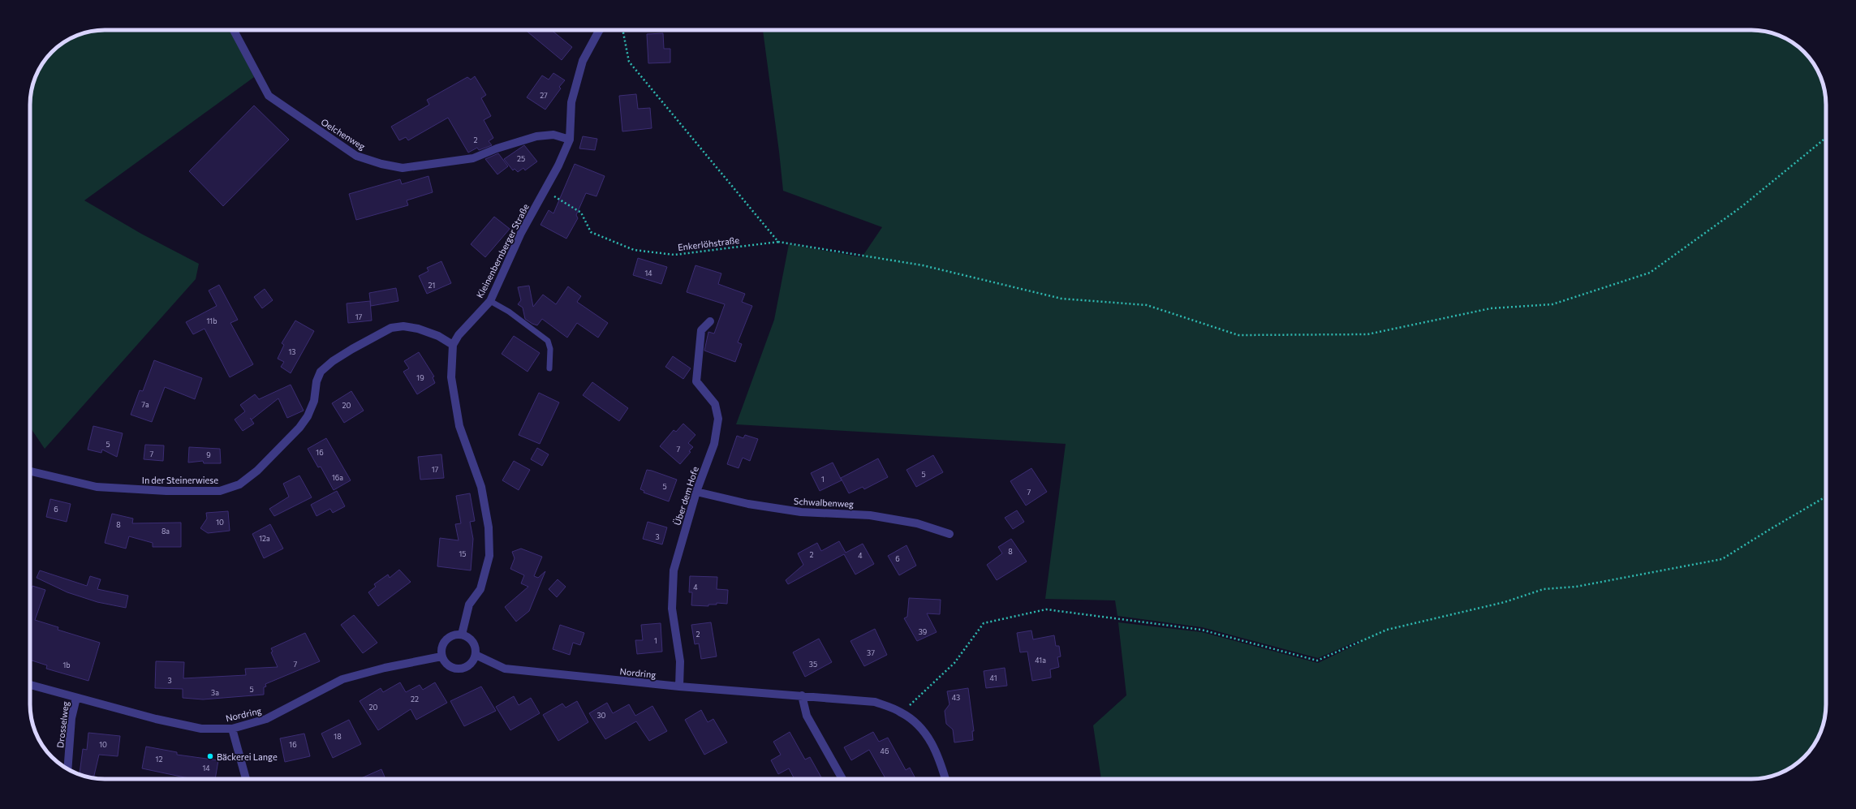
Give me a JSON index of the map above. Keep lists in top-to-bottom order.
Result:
{
  "streets": {
    "street": [
      "Oelchenweg",
      "Kleinenbernberger Straße",
      "In der Steinerwiese",
      "Über dem Hofe",
      "Schwalbenweg",
      "Nordring",
      "Drosselweg"
    ],
    "path": ["Enkerlöhstraße"]
  },
  "crossings": [
    ["Oelchenweg", "Kleinenbernberger Straße"],
    ["Enkerlöhstraße", "Kleinenbernberger Straße"],
    ["Kleinenbernberger Straße", "In der Steinerwiese"],
    ["Über dem Hofe", "Schwalbenweg"],
    ["Über dem Hofe", "Nordring"],
    ["Nordring", "Drosselweg"]
  ],
  "places": ["Bäckerei Lange"],
  "house_numbers": [
    "27",
    "2",
    "25",
    "14",
    "21",
    "17",
    "11b",
    "13",
    "19",
    "7a",
    "20",
    "5",
    "7",
    "16",
    "7",
    "9",
    "17",
    "5",
    "16a",
    "1",
    "5",
    "7",
    "6",
    "10",
    "8",
    "8a",
    "3",
    "12a",
    "8",
    "15",
    "2",
    "4",
    "6",
    "4",
    "39",
    "2",
    "1",
    "37",
    "41a",
    "7",
    "35",
    "1b",
    "41",
    "3",
    "5",
    "3a",
    "43",
    "22",
    "20",
    "30",
    "18",
    "10",
    "16",
    "46",
    "12",
    "14"
  ]
}
